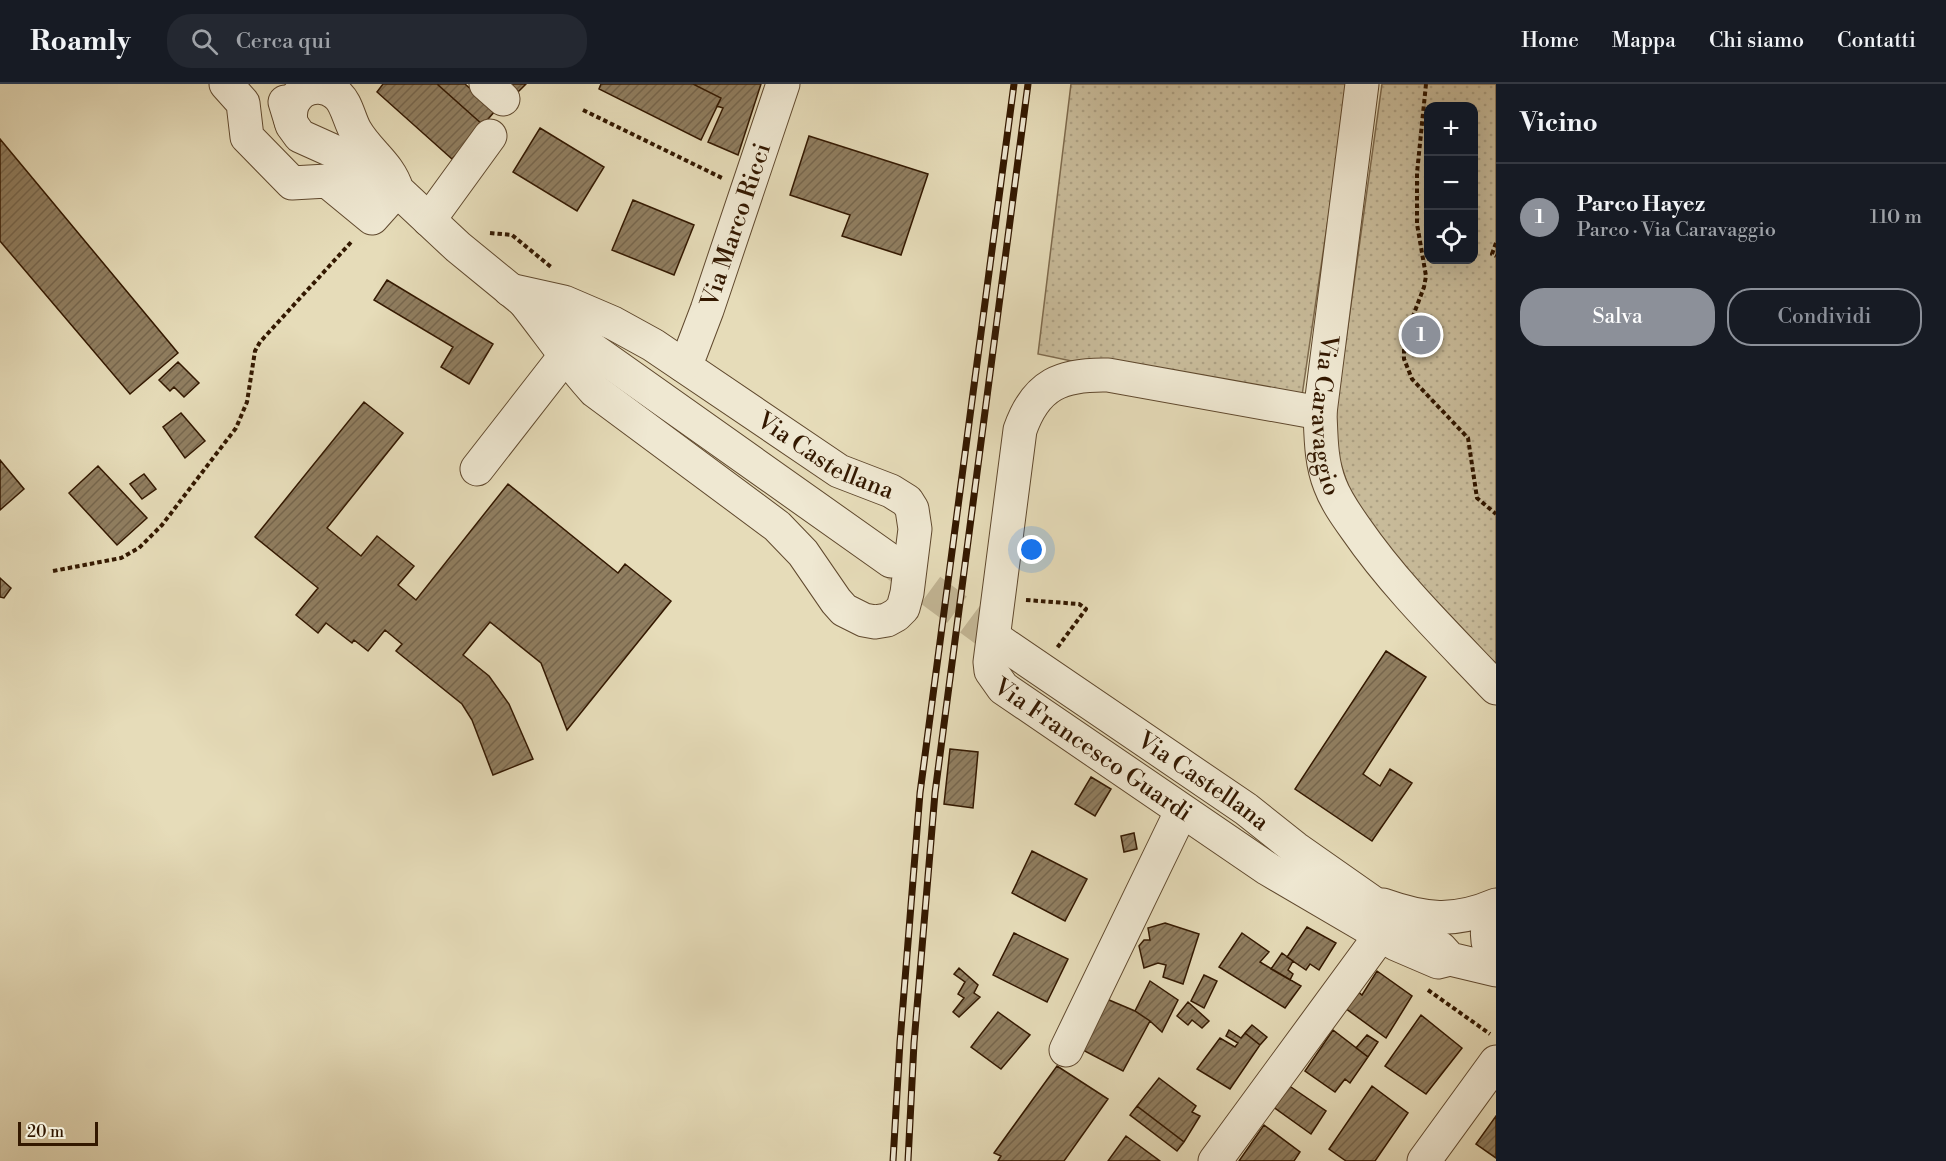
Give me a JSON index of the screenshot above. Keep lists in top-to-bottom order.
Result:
{
  "streets": {
    "street": [
      "Via Marco Ricci",
      "Via Caravaggio",
      "Via Castellana",
      "Via Francesco Guardi"
    ]
  },
  "crossings": [
    ["Via Marco Ricci", "Via Castellana"],
    ["Via Caravaggio", "Via Francesco Guardi"],
    ["Via Castellana", "Via Francesco Guardi"]
  ],
  "scale_bar": "20 m",
  "page": {
    "header": "Roamly",
    "search": "Cerca qui",
    "nav": [
      "Home",
      "Mappa",
      "Chi siamo",
      "Contatti"
    ],
    "heading": "Vicino",
    "map_buttons": ["+", "−"],
    "list": [
      {
        "mark": "1",
        "name": "Parco Hayez",
        "note": "Parco · Via Caravaggio",
        "value": "110 m"
      }
    ],
    "buttons": ["Salva", "Condividi"],
    "pins": "1",
    "scale": "20 m"
  }
}
